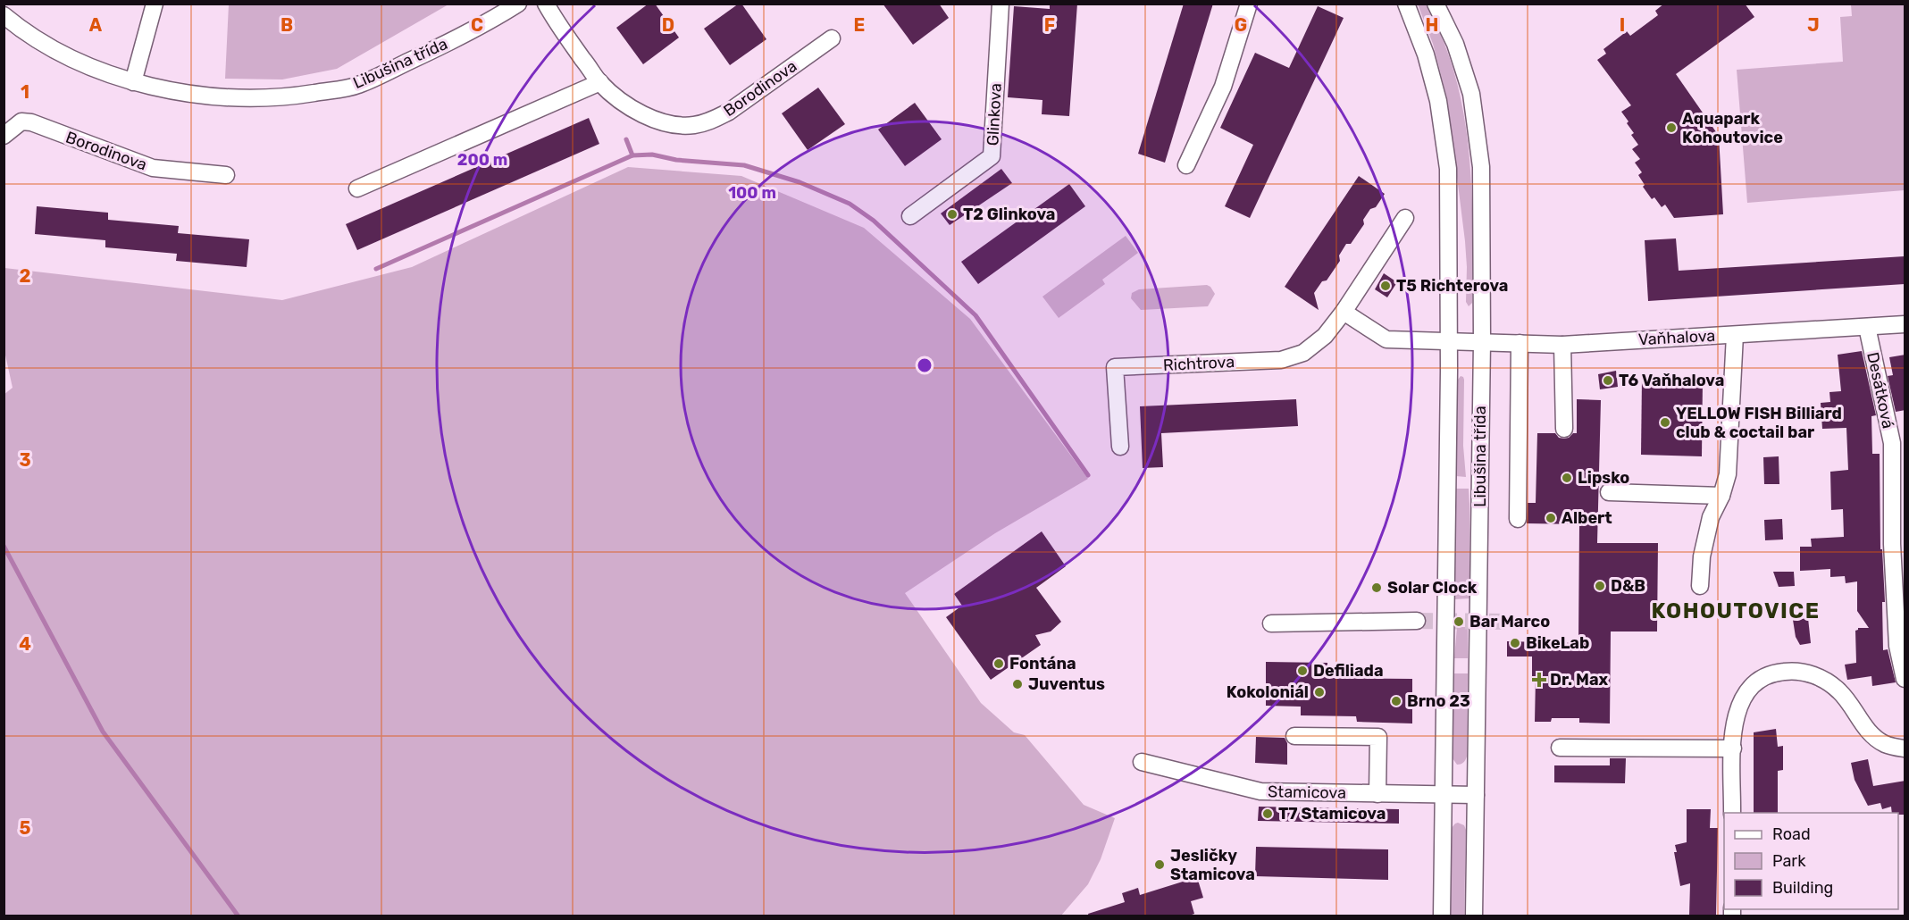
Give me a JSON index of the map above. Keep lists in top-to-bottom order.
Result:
{
  "streets": {
    "street": [
      "Libušina třída",
      "Borodinova",
      "Glinkova",
      "Vaňhalova",
      "Richtrova",
      "Desátková",
      "Stamicova"
    ]
  },
  "crossings": [
    ["Libušina třída", "Vaňhalova"],
    ["Libušina třída", "Stamicova"],
    ["Vaňhalova", "Desátková"]
  ],
  "districts": ["KOHOUTOVICE"],
  "places": {
    "other": [
      "Aquapark Kohoutovice",
      "T2 Glinkova",
      "T5 Richterova",
      "T6 Vaňhalova",
      "YELLOW FISH Billiard club & coctail bar",
      "Lipsko",
      "Albert",
      "D&B",
      "Solar Clock",
      "Bar Marco",
      "BikeLab",
      "Fontána",
      "Defiliada",
      "Juventus",
      "Kokoloniál",
      "Brno 23",
      "T7 Stamicova",
      "Jesličky Stamicova"
    ],
    "health": ["Dr. Max"]
  },
  "legend": ["Road", "Park", "Building"],
  "grid": {
    "columns": [
      "A",
      "B",
      "C",
      "D",
      "E",
      "F",
      "G",
      "H",
      "I",
      "J"
    ],
    "rows": [
      "1",
      "2",
      "3",
      "4",
      "5"
    ]
  },
  "rings": ["200 m", "100 m"]
}
